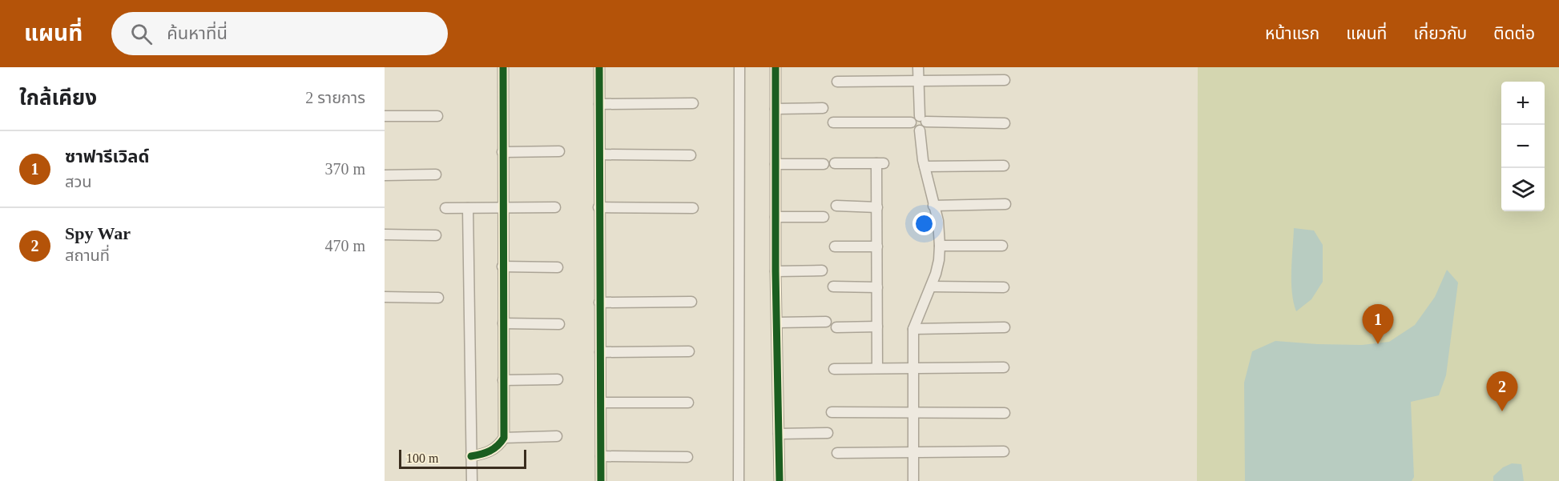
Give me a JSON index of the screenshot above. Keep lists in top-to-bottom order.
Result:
{
  "scale_bar": "100 m",
  "page": {
    "header": "แผนที่",
    "search": "ค้นหาที่นี่",
    "nav": [
      "หน้าแรก",
      "แผนที่",
      "เกี่ยวกับ",
      "ติดต่อ"
    ],
    "heading": ["ใกล้เคียง", "2 รายการ"],
    "map_buttons": ["+", "−"],
    "list": [
      {
        "mark": "1",
        "name": "ซาฟารีเวิลด์",
        "note": "สวน",
        "value": "370 m"
      },
      {
        "mark": "2",
        "name": "Spy War",
        "note": "สถานที่",
        "value": "470 m"
      }
    ],
    "pins": ["1", "2"],
    "scale": "100 m"
  }
}
